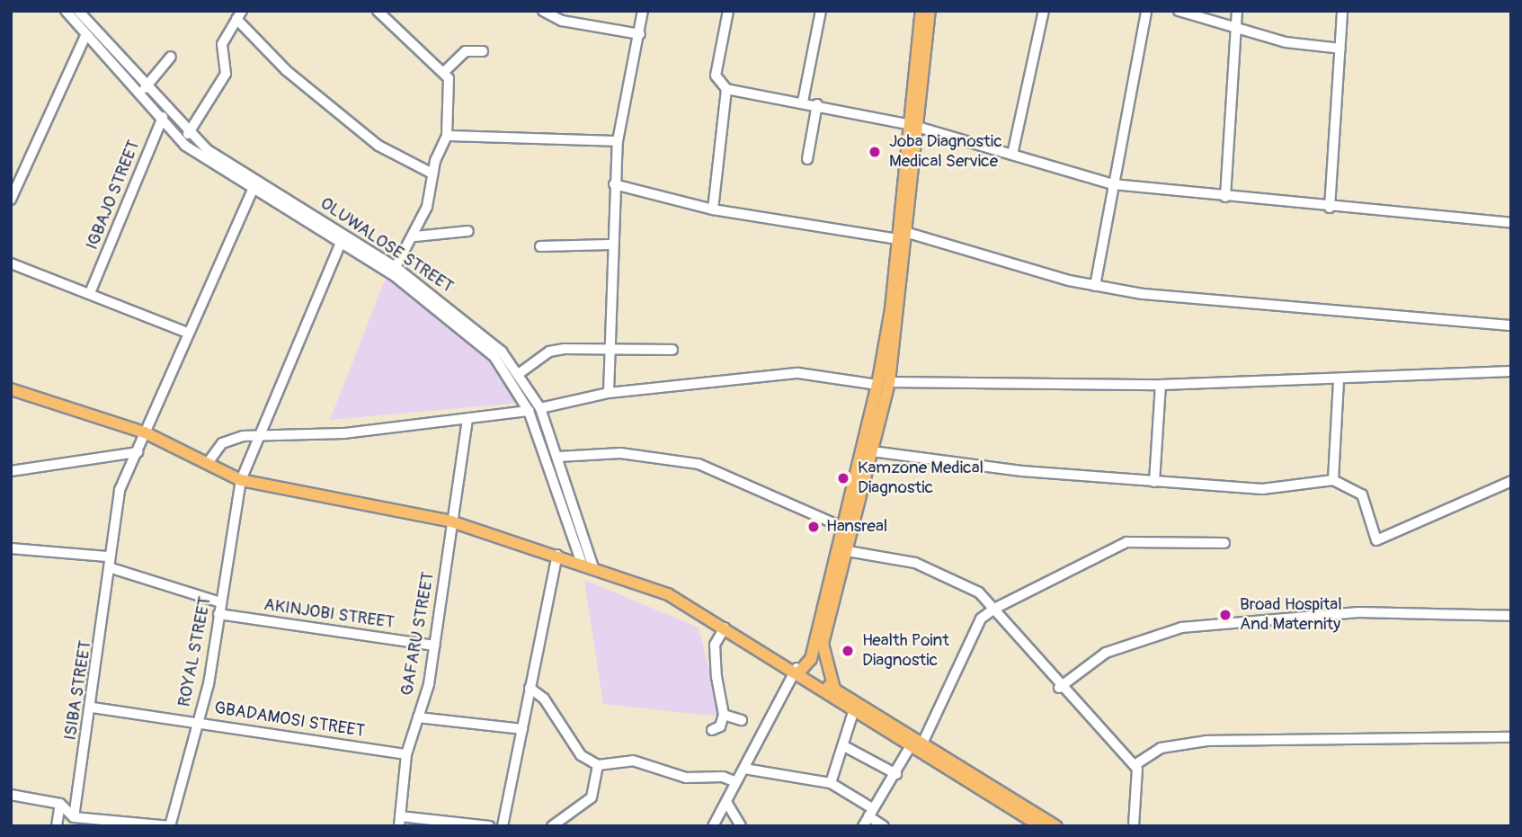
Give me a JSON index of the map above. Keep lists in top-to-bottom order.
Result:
{
  "streets": {
    "street": [
      "IGBAJO STREET",
      "OLUWALOSE STREET",
      "AKINJOBI STREET",
      "GAFARU STREET",
      "ROYAL STREET",
      "ISIBA STREET",
      "GBADAMOSI STREET"
    ]
  },
  "crossings": [
    ["IGBAJO STREET", "OLUWALOSE STREET"],
    ["OLUWALOSE STREET", "ROYAL STREET"],
    ["AKINJOBI STREET", "GAFARU STREET"],
    ["AKINJOBI STREET", "ROYAL STREET"],
    ["GAFARU STREET", "GBADAMOSI STREET"],
    ["ROYAL STREET", "GBADAMOSI STREET"],
    ["ISIBA STREET", "GBADAMOSI STREET"]
  ],
  "places": [
    "Joba Diagnostic Medical Service",
    "Kamzone Medical Diagnostic",
    "Hansreal",
    "Broad Hospital And Maternity",
    "Health Point Diagnostic"
  ]
}
